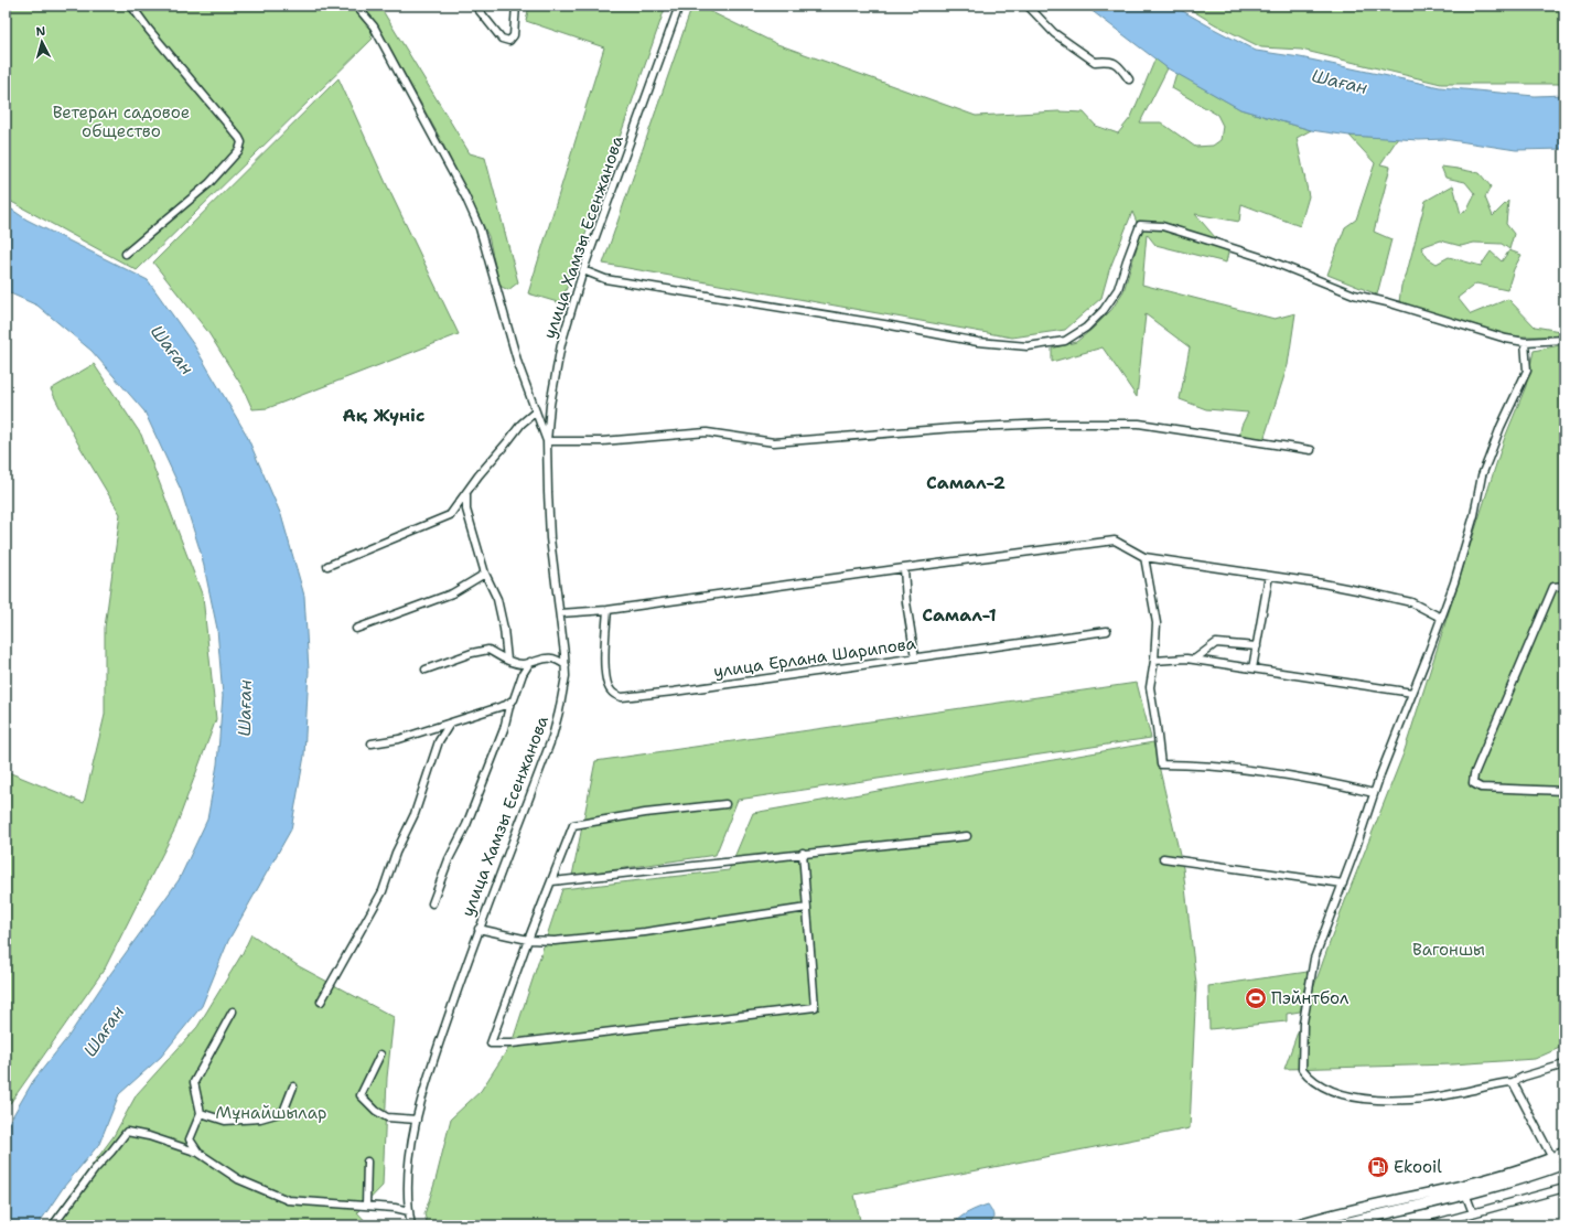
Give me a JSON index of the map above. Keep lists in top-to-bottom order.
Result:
{
  "streets": {
    "street": ["улица Хамзы Есенжанова", "улица Ерлана Шарипова"]
  },
  "districts": ["Ақ Жүніс", "Самал-2", "Самал-1"],
  "water": ["Шаған"],
  "parks": ["Ветеран садовое общество", "Вагоншы", "Мұнайшылар"],
  "places": {
    "sports": ["Пэйнтбол"],
    "fuel station": ["Ekooil"]
  },
  "north": "top"
}
